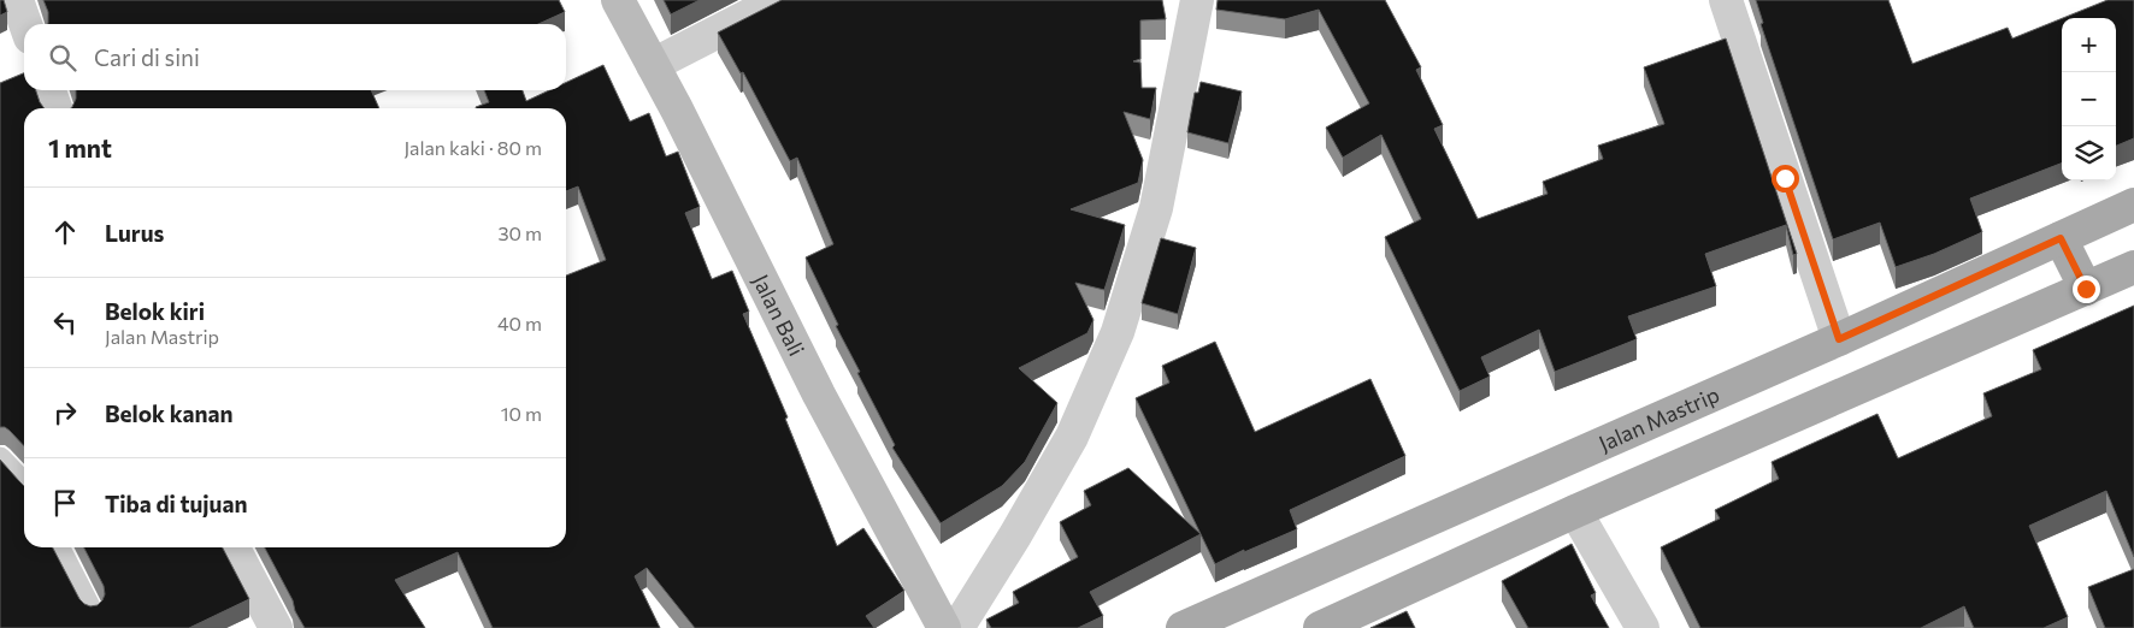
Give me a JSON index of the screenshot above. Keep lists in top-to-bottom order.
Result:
{
  "streets": {
    "main road": ["Jalan Bali", "Jalan Mastrip"]
  },
  "page": {
    "map_buttons": ["+", "−"],
    "search": "Cari di sini",
    "heading": ["1 mnt", "Jalan kaki · 80 m"],
    "list": [
      ["Lurus", "30 m"],
      ["Belok kiri", "Jalan Mastrip", "40 m"],
      ["Belok kanan", "10 m"],
      "Tiba di tujuan"
    ]
  }
}
